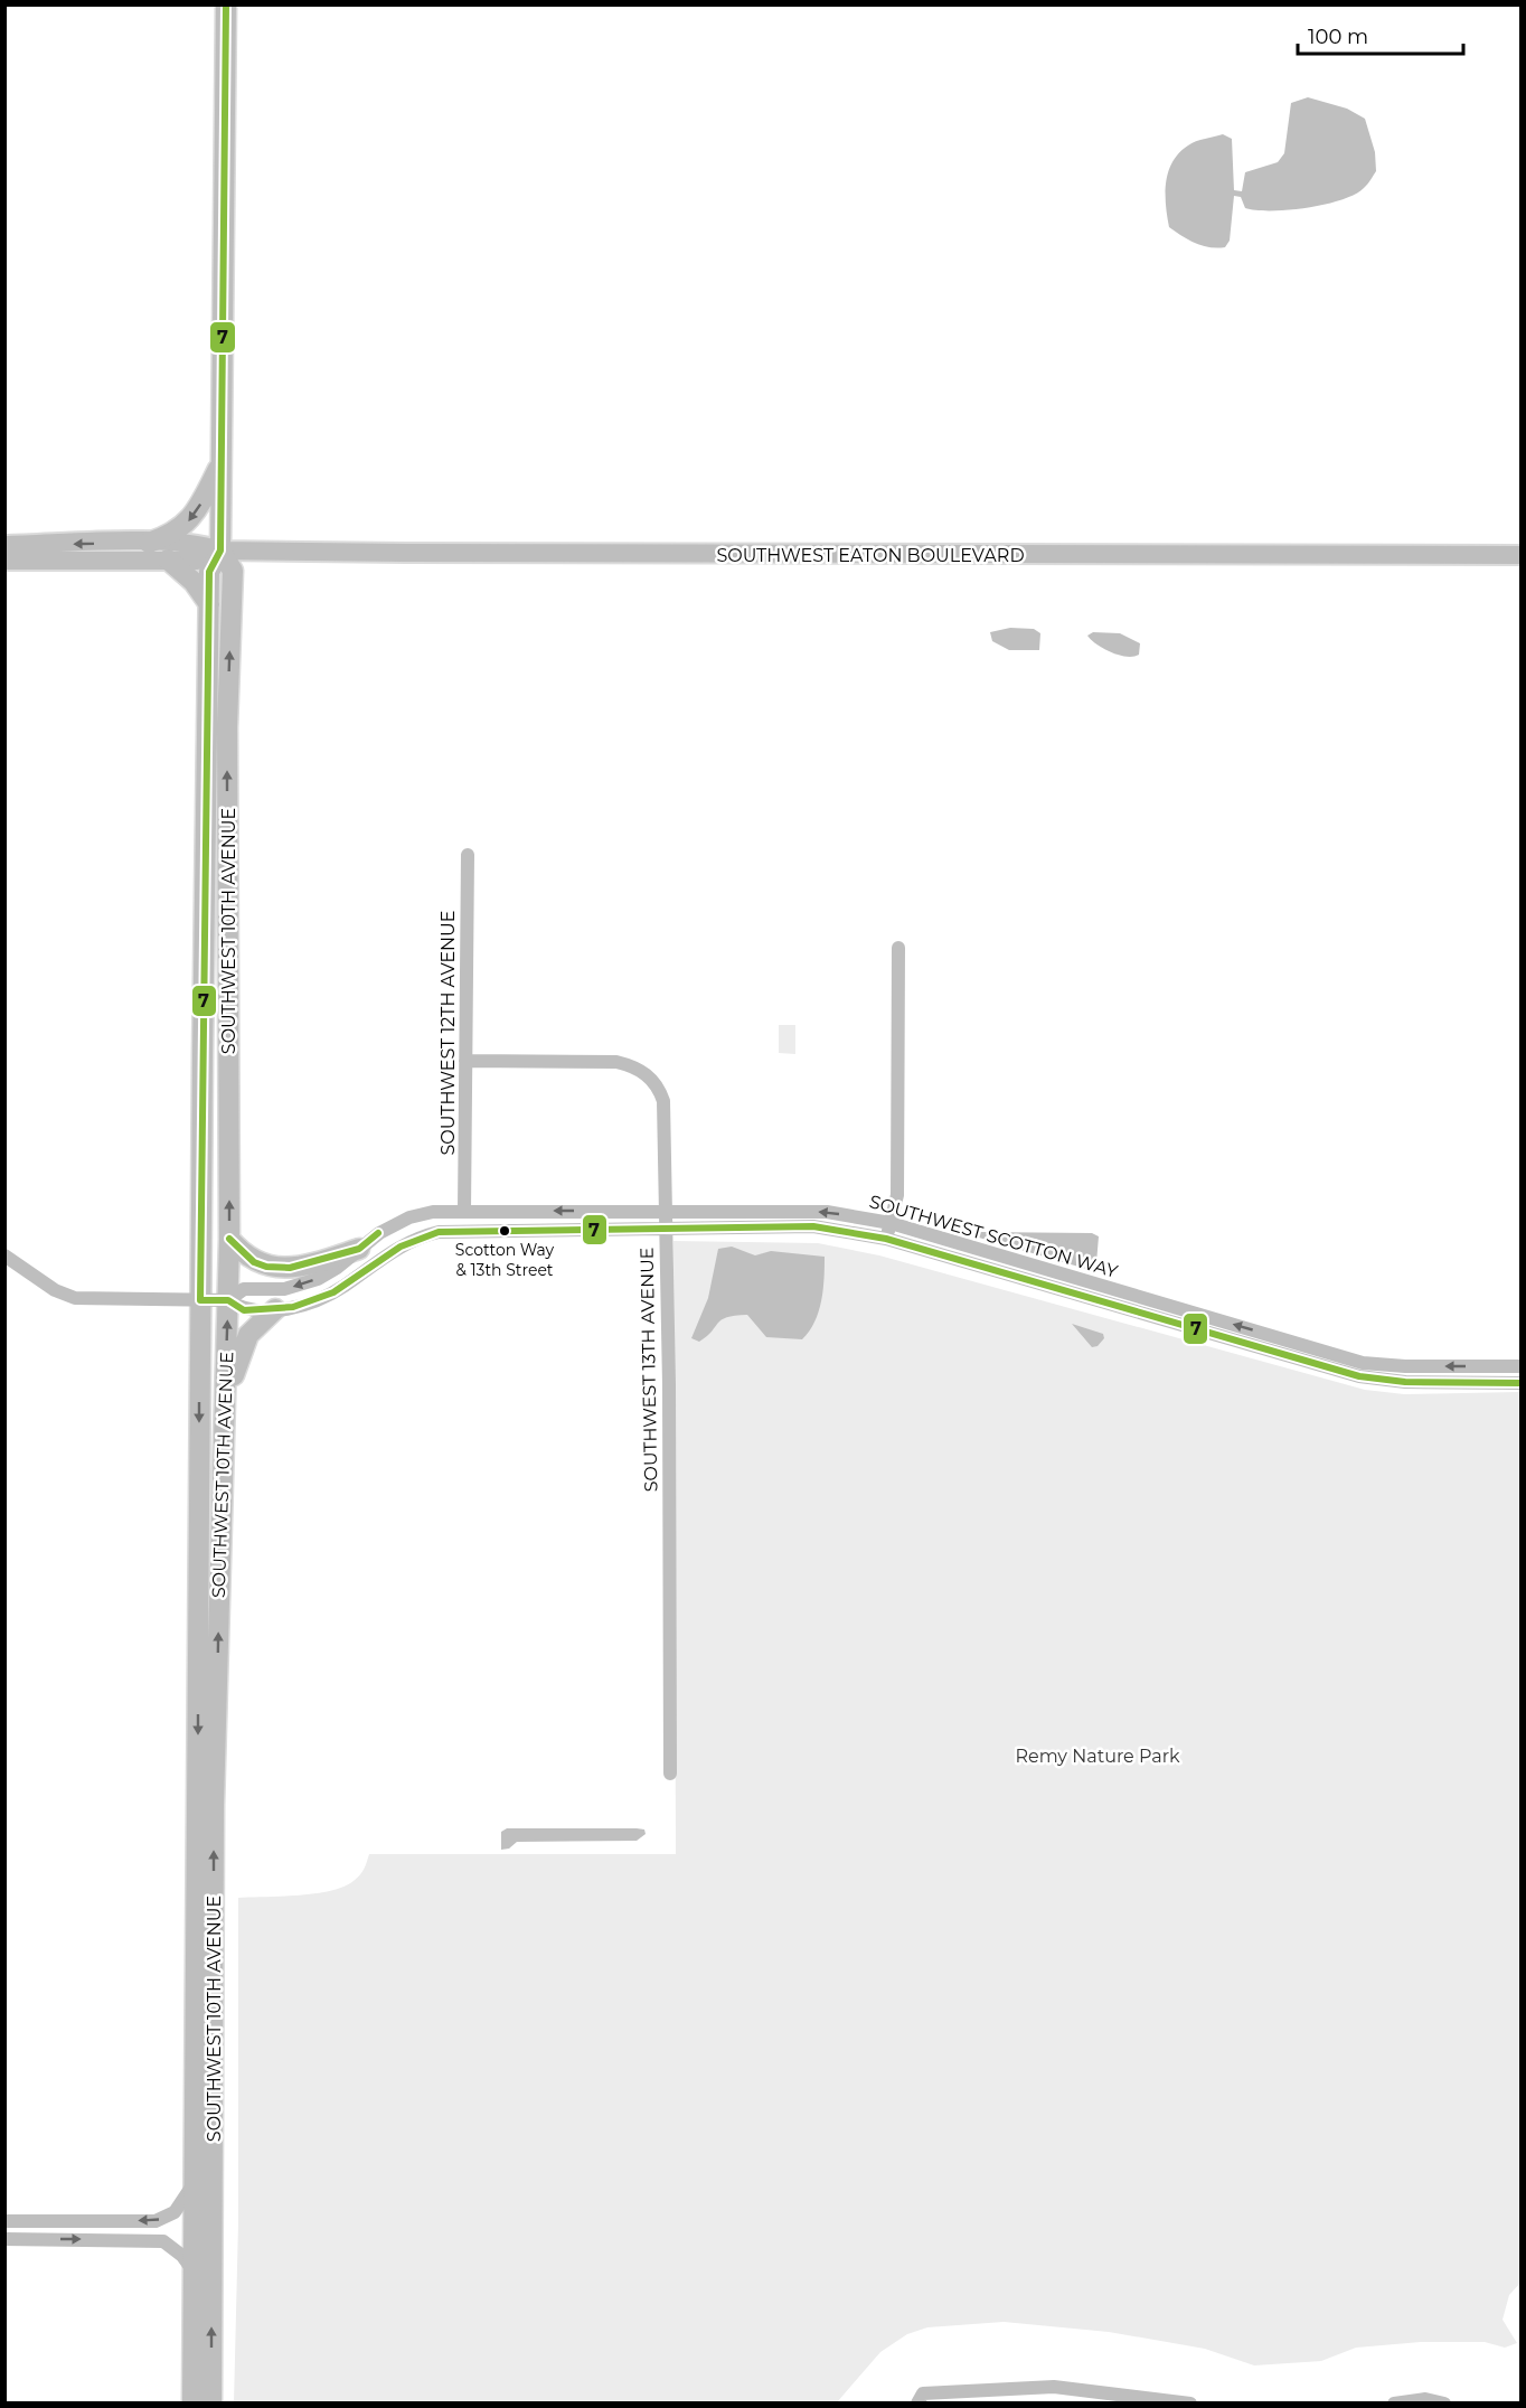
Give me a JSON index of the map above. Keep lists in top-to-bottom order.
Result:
{
  "streets": {
    "highway": ["SOUTHWEST 10TH AVENUE"],
    "main road": ["SOUTHWEST EATON BOULEVARD"],
    "street": ["SOUTHWEST 12TH AVENUE", "SOUTHWEST SCOTTON WAY", "SOUTHWEST 13TH AVENUE"]
  },
  "crossings": [
    ["SOUTHWEST EATON BOULEVARD", "SOUTHWEST 10TH AVENUE"],
    ["SOUTHWEST 10TH AVENUE", "SOUTHWEST SCOTTON WAY"],
    ["SOUTHWEST 12TH AVENUE", "SOUTHWEST SCOTTON WAY"],
    ["SOUTHWEST 12TH AVENUE", "SOUTHWEST 13TH AVENUE"],
    ["SOUTHWEST SCOTTON WAY", "SOUTHWEST 13TH AVENUE"]
  ],
  "parks": ["Remy Nature Park"],
  "places": ["Scotton Way & 13th Street"],
  "lines": ["transit line 7"],
  "scale_bar": "100 m"
}
